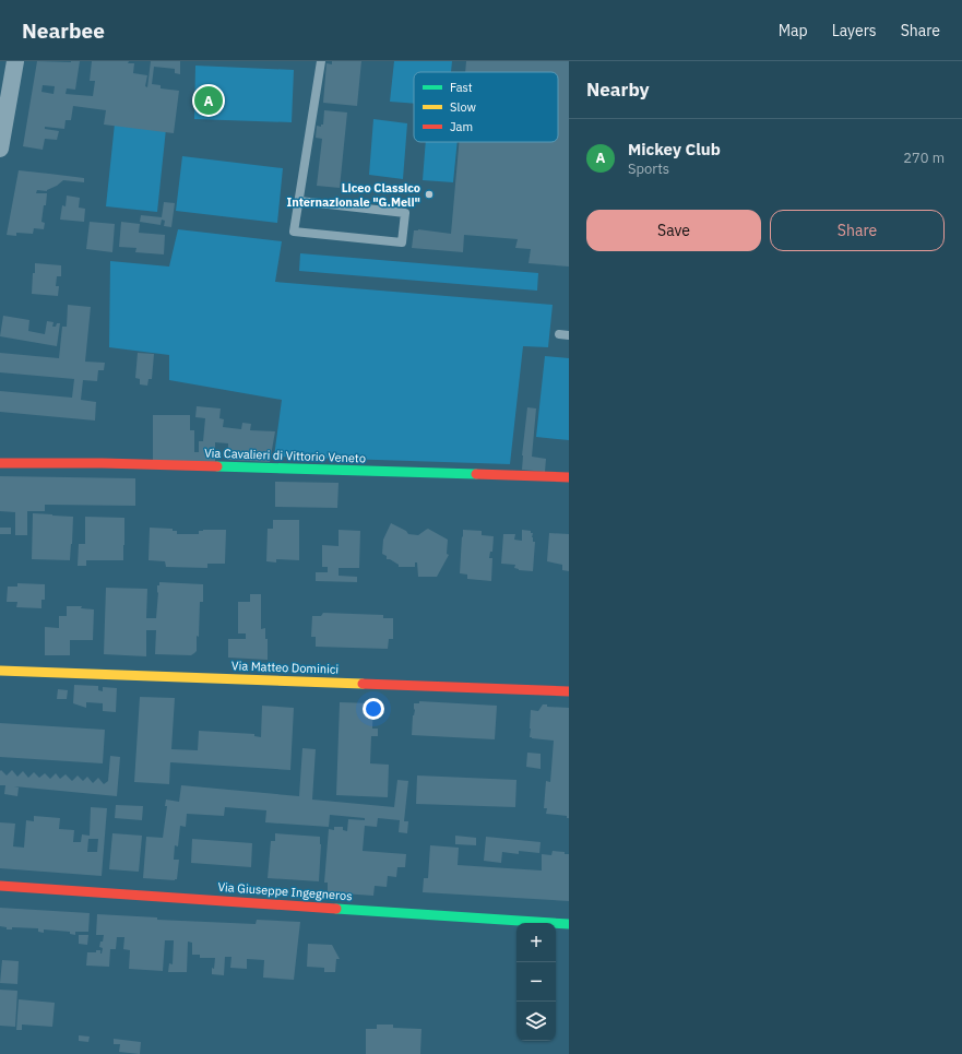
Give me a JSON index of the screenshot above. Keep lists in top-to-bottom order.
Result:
{
  "streets": {
    "street": ["Via Cavalieri di Vittorio Veneto", "Via Matteo Dominici", "Via Giuseppe Ingegneros"]
  },
  "places": ["Liceo Classico Internazionale \"G.Meli\""],
  "legend": ["Fast", "Slow", "Jam"],
  "page": {
    "header": "Nearbee",
    "nav": ["Map", "Layers", "Share"],
    "heading": "Nearby",
    "pins": "A",
    "list": [
      {
        "mark": "A",
        "name": "Mickey Club",
        "note": "Sports",
        "value": "270 m"
      }
    ],
    "buttons": ["Save", "Share"],
    "map_buttons": ["+", "−"]
  }
}
